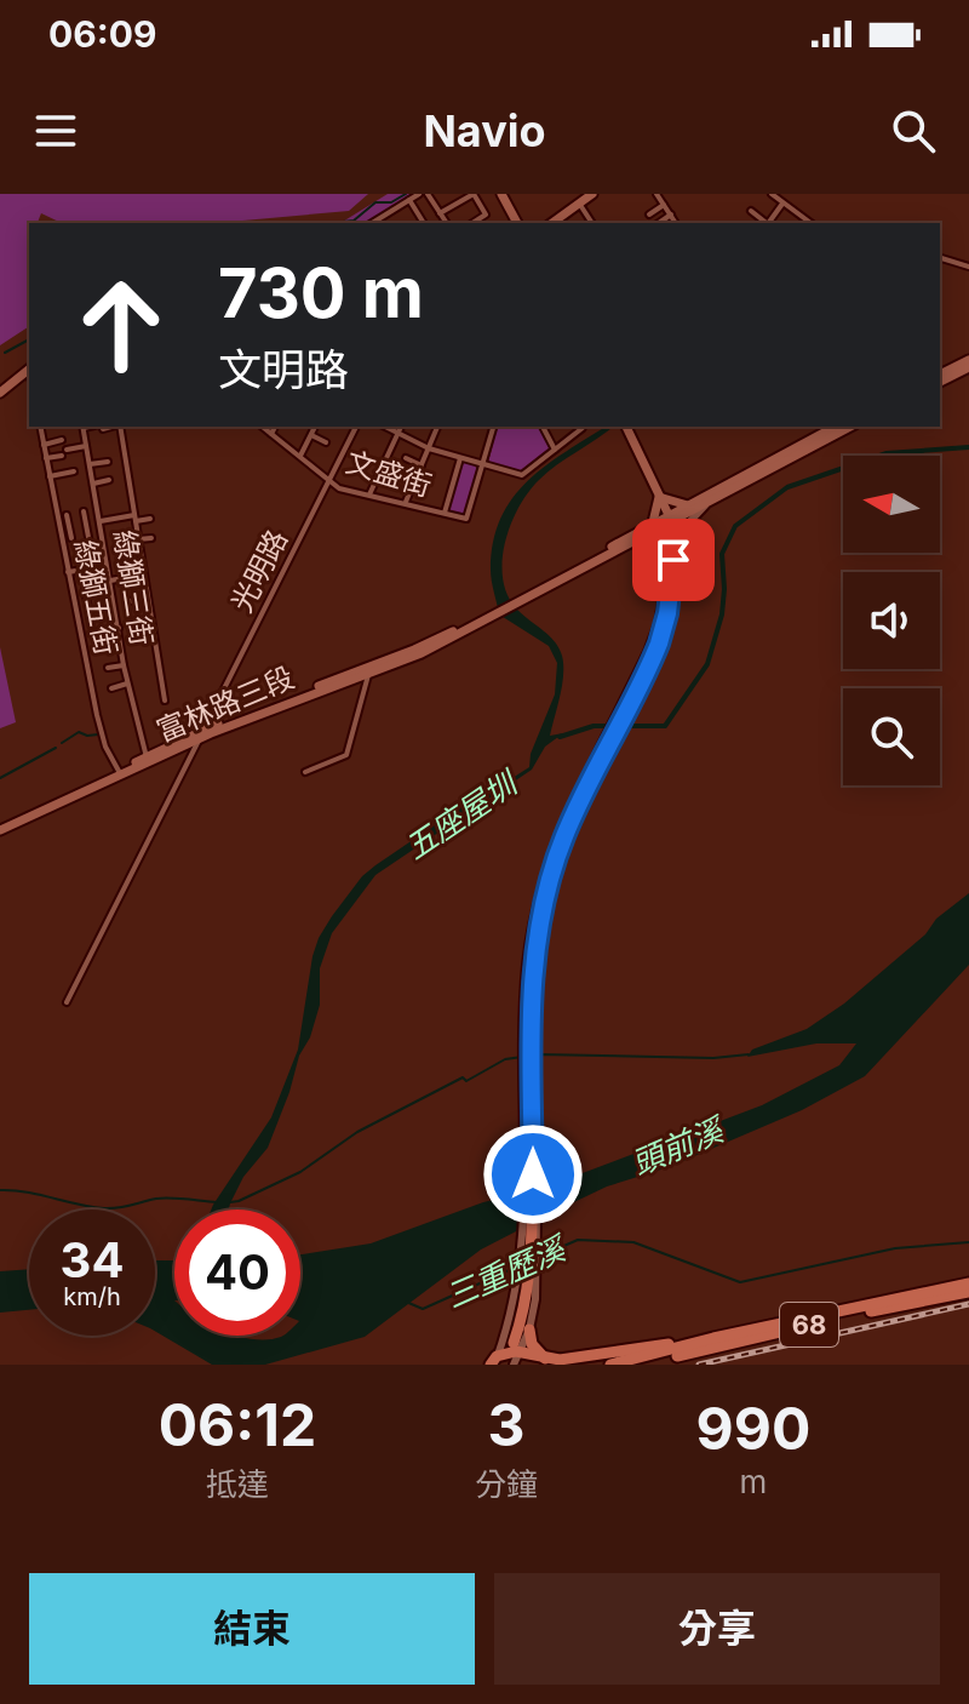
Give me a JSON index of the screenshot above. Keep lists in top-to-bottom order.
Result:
{
  "streets": {
    "highway": ["68"],
    "main road": ["富林路三段"],
    "street": [
      "文盛街",
      "光明路",
      "綠獅三街",
      "綠獅五街"
    ]
  },
  "crossings": [
    ["文盛街", "光明路"],
    ["光明路", "富林路三段"],
    ["綠獅三街", "富林路三段"],
    ["綠獅五街", "富林路三段"]
  ],
  "water": ["五座屋圳", "頭前溪", "三重歷溪"],
  "north": "left",
  "page": {
    "status": "06:09",
    "header": "Navio",
    "turn": ["730 m", "文明路"],
    "speed": "34 km/h",
    "limit": "40",
    "eta": [
      "06:12",
      "抵達",
      "3",
      "分鐘",
      "990",
      "m"
    ],
    "buttons": ["結束", "分享"]
  }
}
